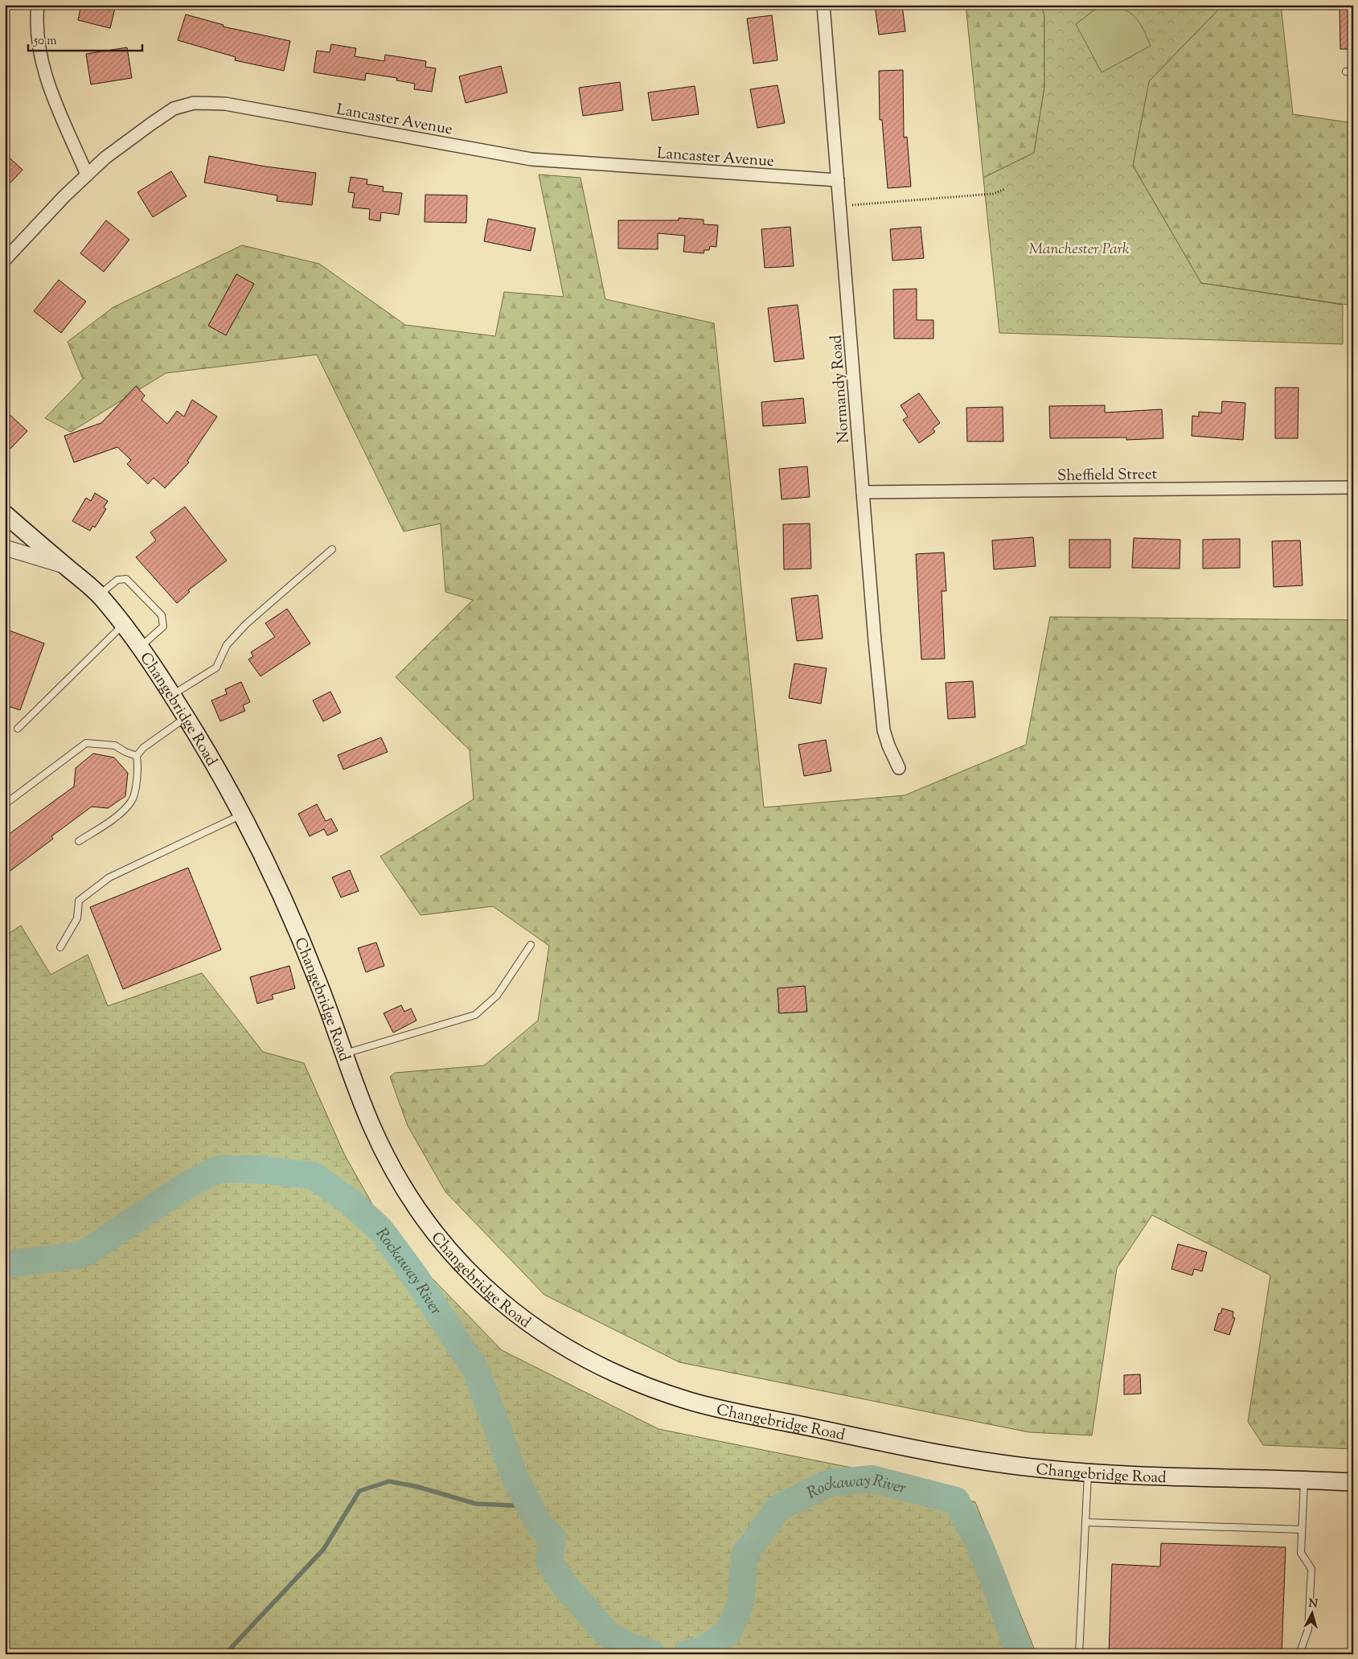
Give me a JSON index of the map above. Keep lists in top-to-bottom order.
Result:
{
  "streets": {
    "main road": ["Changebridge Road"],
    "street": ["Lancaster Avenue", "Normandy Road", "Sheffield Street"]
  },
  "crossings": [
    ["Lancaster Avenue", "Normandy Road"],
    ["Normandy Road", "Sheffield Street"]
  ],
  "water": ["Rockaway River"],
  "parks": ["Manchester Park"],
  "scale_bar": "50 m",
  "north": "top"
}
